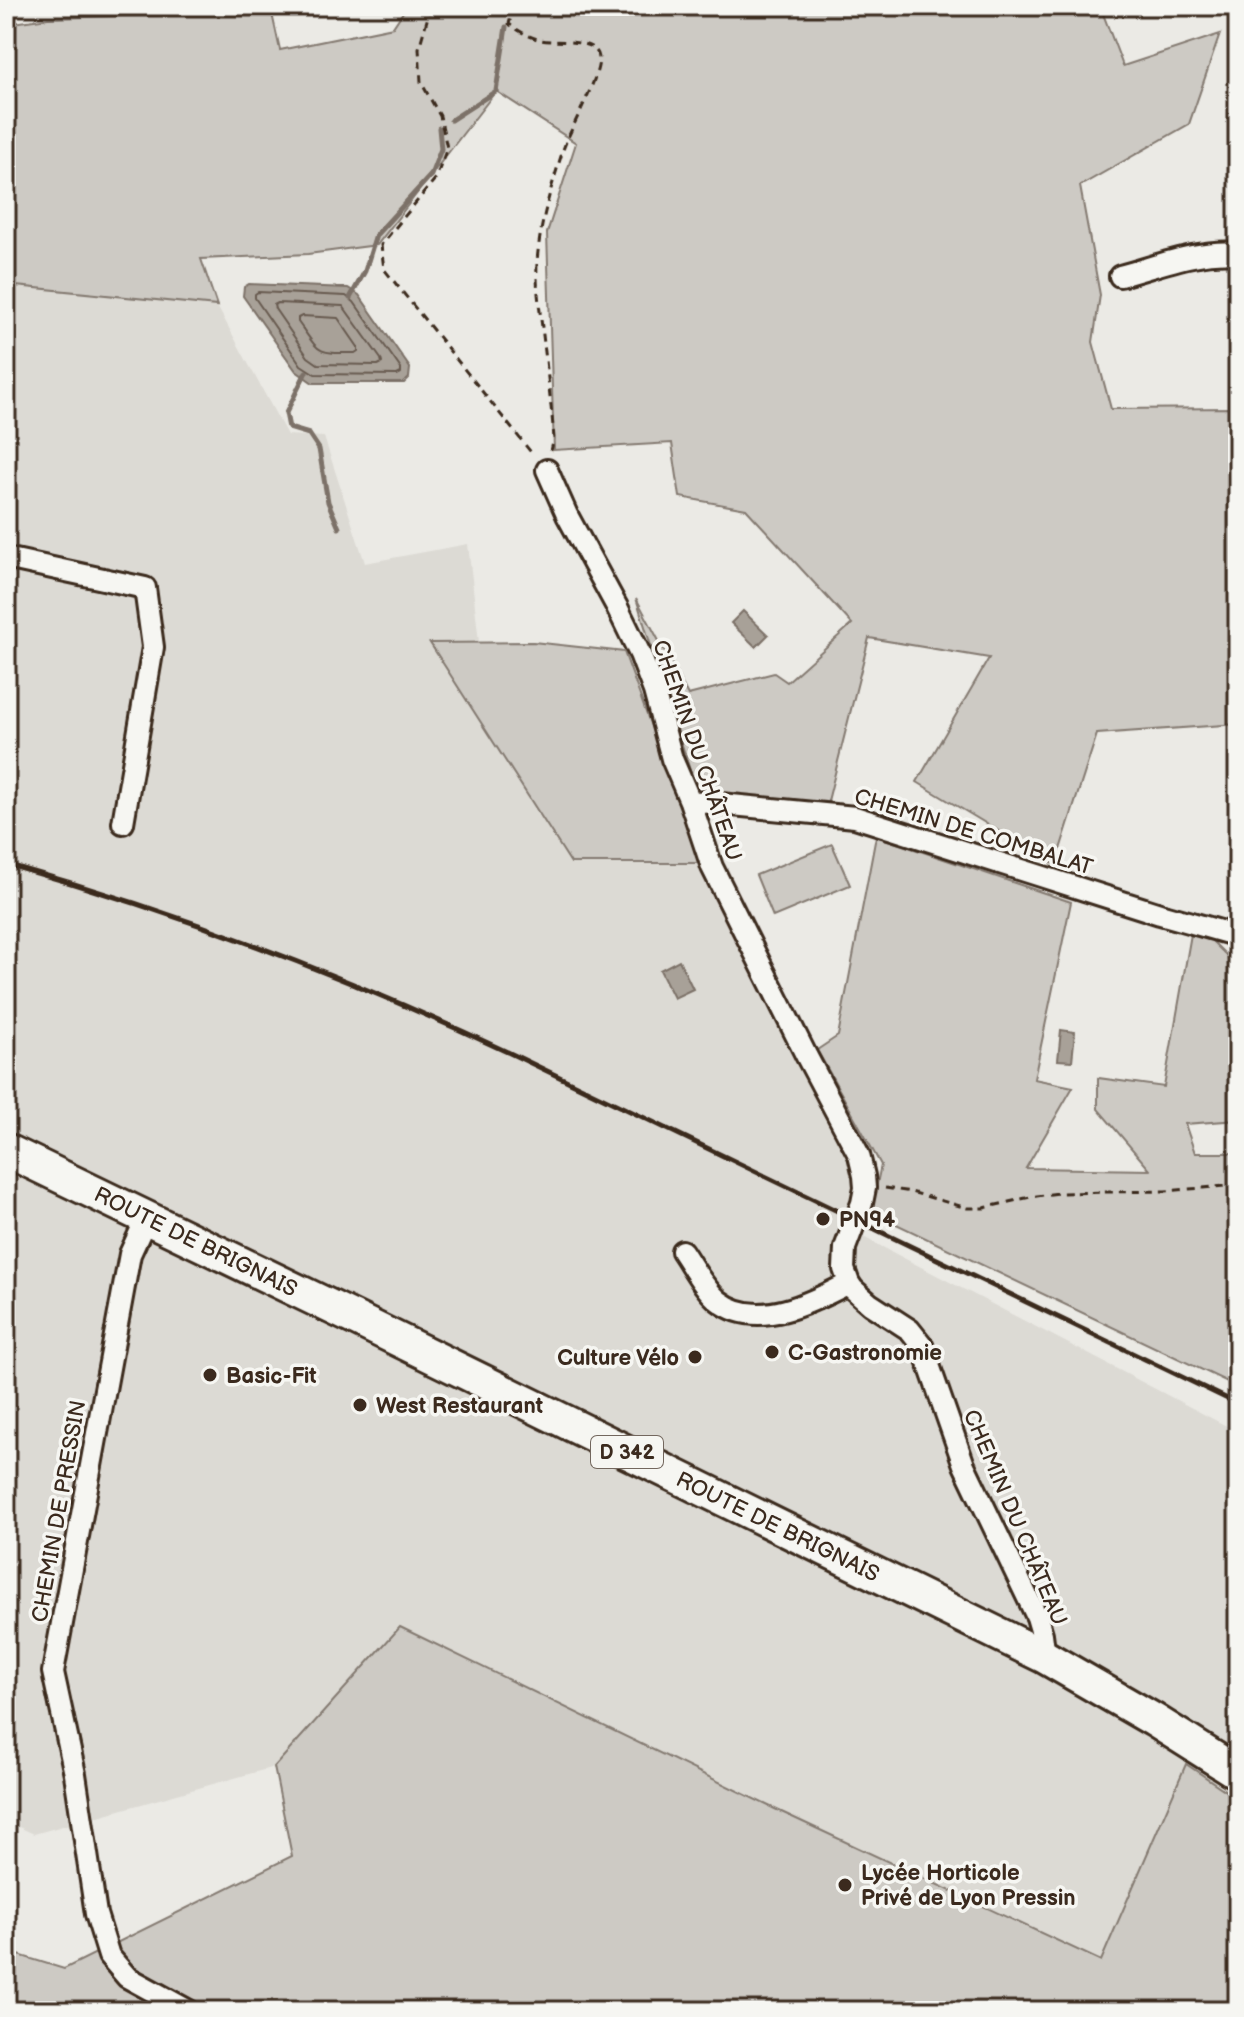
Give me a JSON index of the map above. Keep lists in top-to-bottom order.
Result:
{
  "streets": {
    "main road": ["ROUTE DE BRIGNAIS", "D 342"],
    "street": ["CHEMIN DU CHÂTEAU", "CHEMIN DE COMBALAT", "CHEMIN DE PRESSIN"]
  },
  "crossings": [
    ["CHEMIN DU CHÂTEAU", "CHEMIN DE COMBALAT"],
    ["CHEMIN DU CHÂTEAU", "ROUTE DE BRIGNAIS"],
    ["ROUTE DE BRIGNAIS", "CHEMIN DE PRESSIN"]
  ],
  "places": [
    "PN94",
    "C-Gastronomie",
    "Culture Vélo",
    "Basic-Fit",
    "West Restaurant",
    "Lycée Horticole Privé de Lyon Pressin"
  ]
}
